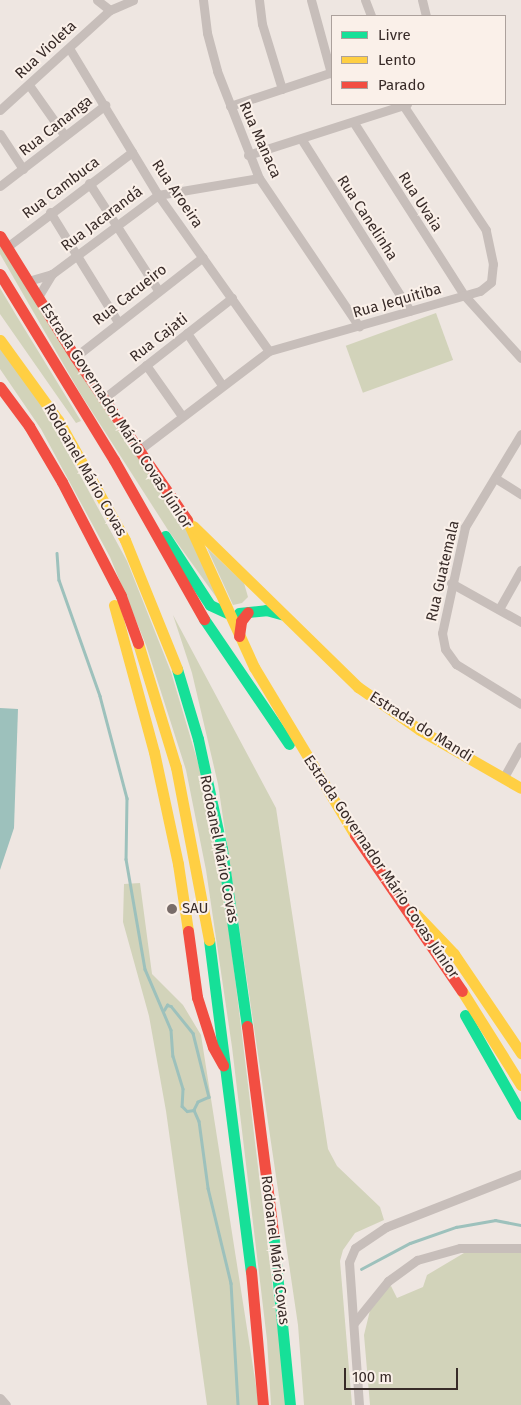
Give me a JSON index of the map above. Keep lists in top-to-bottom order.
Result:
{
  "streets": {
    "main road": ["Estrada Governador Mário Covas Júnior", "Rodoanel Mário Covas", "Estrada do Mandi"],
    "street": [
      "Rua Violeta",
      "Rua Cananga",
      "Rua Manaca",
      "Rua Cambuca",
      "Rua Aroeira",
      "Rua Uvaia",
      "Rua Canelinha",
      "Rua Jacarandá",
      "Rua Cacueiro",
      "Rua Jequitiba",
      "Rua Cajati",
      "Rua Guatemala"
    ]
  },
  "crossings": [
    ["Rua Violeta", "Rua Aroeira"],
    ["Rua Cananga", "Rua Aroeira"],
    ["Rua Manaca", "Rua Jacarandá"],
    ["Rua Manaca", "Rua Jequitiba"],
    ["Rua Cambuca", "Rua Aroeira"],
    ["Rua Cambuca", "Estrada Governador Mário Covas Júnior"],
    ["Rua Aroeira", "Rua Jacarandá"],
    ["Rua Aroeira", "Rua Cacueiro"],
    ["Rua Aroeira", "Rua Jequitiba"],
    ["Rua Aroeira", "Rua Cajati"],
    ["Rua Uvaia", "Rua Jequitiba"],
    ["Rua Canelinha", "Rua Jequitiba"],
    ["Rua Jacarandá", "Estrada Governador Mário Covas Júnior"],
    ["Rua Cacueiro", "Estrada Governador Mário Covas Júnior"],
    ["Rua Jequitiba", "Estrada Governador Mário Covas Júnior"],
    ["Rua Cajati", "Estrada Governador Mário Covas Júnior"],
    ["Estrada Governador Mário Covas Júnior", "Estrada do Mandi"]
  ],
  "places": ["SAU"],
  "legend": ["Livre", "Lento", "Parado"],
  "scale_bar": "100 m"
}
